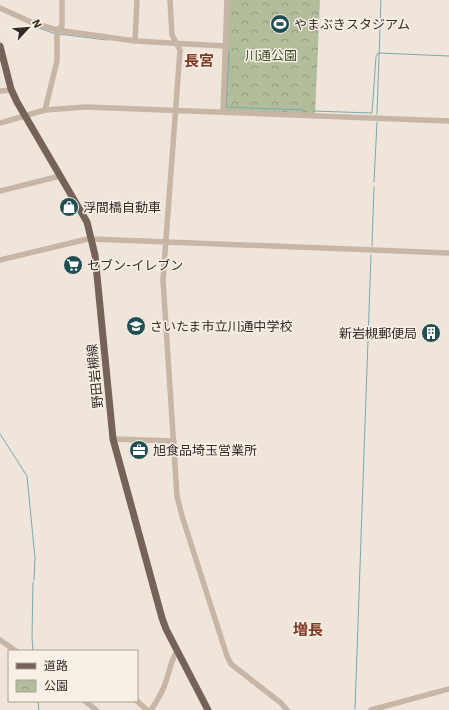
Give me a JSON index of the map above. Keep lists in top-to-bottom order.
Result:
{
  "streets": {
    "main road": ["野田岩槻線"]
  },
  "districts": ["長宮", "増長"],
  "parks": ["川通公園"],
  "places": {
    "sports": ["やまぶきスタジアム"],
    "shop": ["浮間橋自動車"],
    "supermarket": ["セブン-イレブン"],
    "school or university": ["さいたま市立川通中学校"],
    "building": ["新岩槻郵便局"],
    "office": ["旭食品埼玉営業所"]
  },
  "legend": ["道路", "公園"],
  "north": "top right"
}
